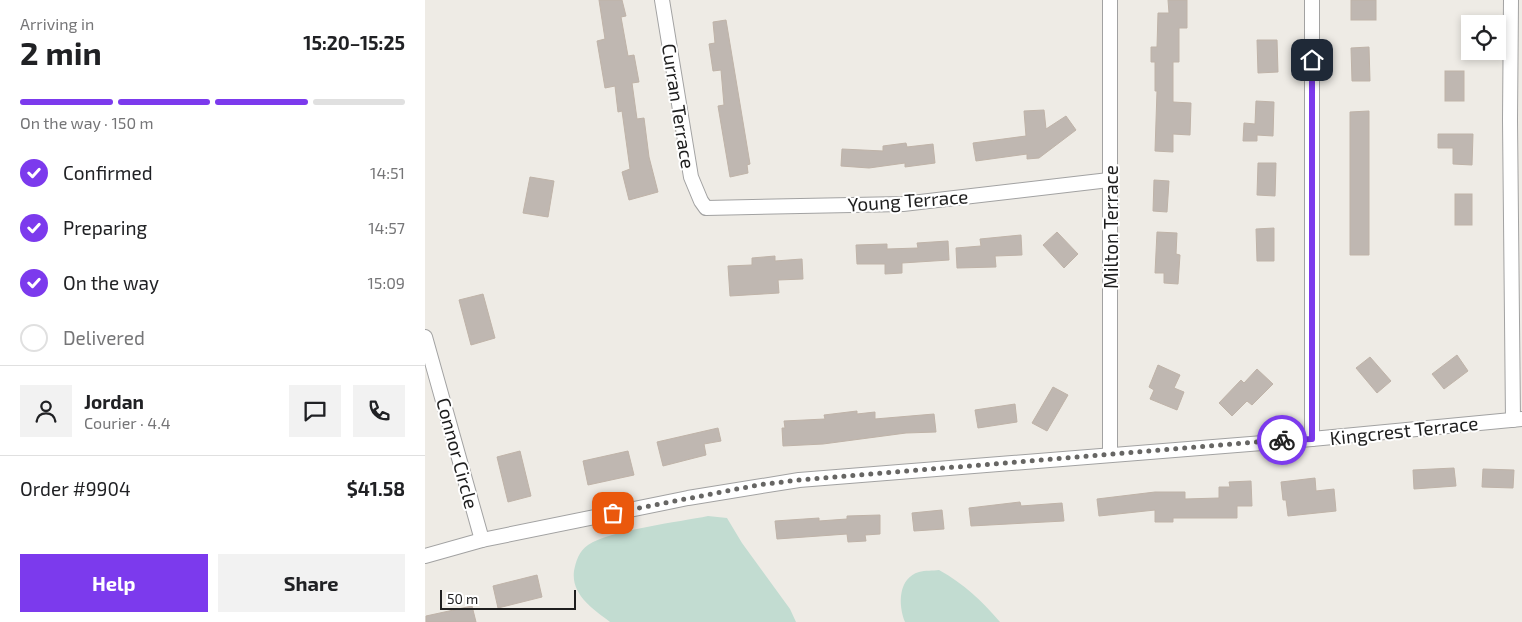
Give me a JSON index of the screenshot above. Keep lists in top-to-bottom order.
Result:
{
  "streets": {
    "street": [
      "Curran Terrace",
      "Young Terrace",
      "Milton Terrace",
      "Kingcrest Terrace",
      "Connor Circle"
    ]
  },
  "crossings": [
    ["Curran Terrace", "Young Terrace"],
    ["Young Terrace", "Milton Terrace"],
    ["Milton Terrace", "Kingcrest Terrace"],
    ["Kingcrest Terrace", "Connor Circle"]
  ],
  "scale_bar": "50 m",
  "page": {
    "heading": ["2 min", "Arriving in", "15:20–15:25"],
    "panel": [
      "Jordan",
      "Courier · 4.4",
      "Order #9904",
      "$41.58"
    ],
    "bar": "On the way · 150 m",
    "list": [
      ["Confirmed", "14:51"],
      ["Preparing", "14:57"],
      ["On the way", "15:09"],
      "Delivered"
    ],
    "buttons": ["Help", "Share"],
    "scale": "50 m"
  }
}
